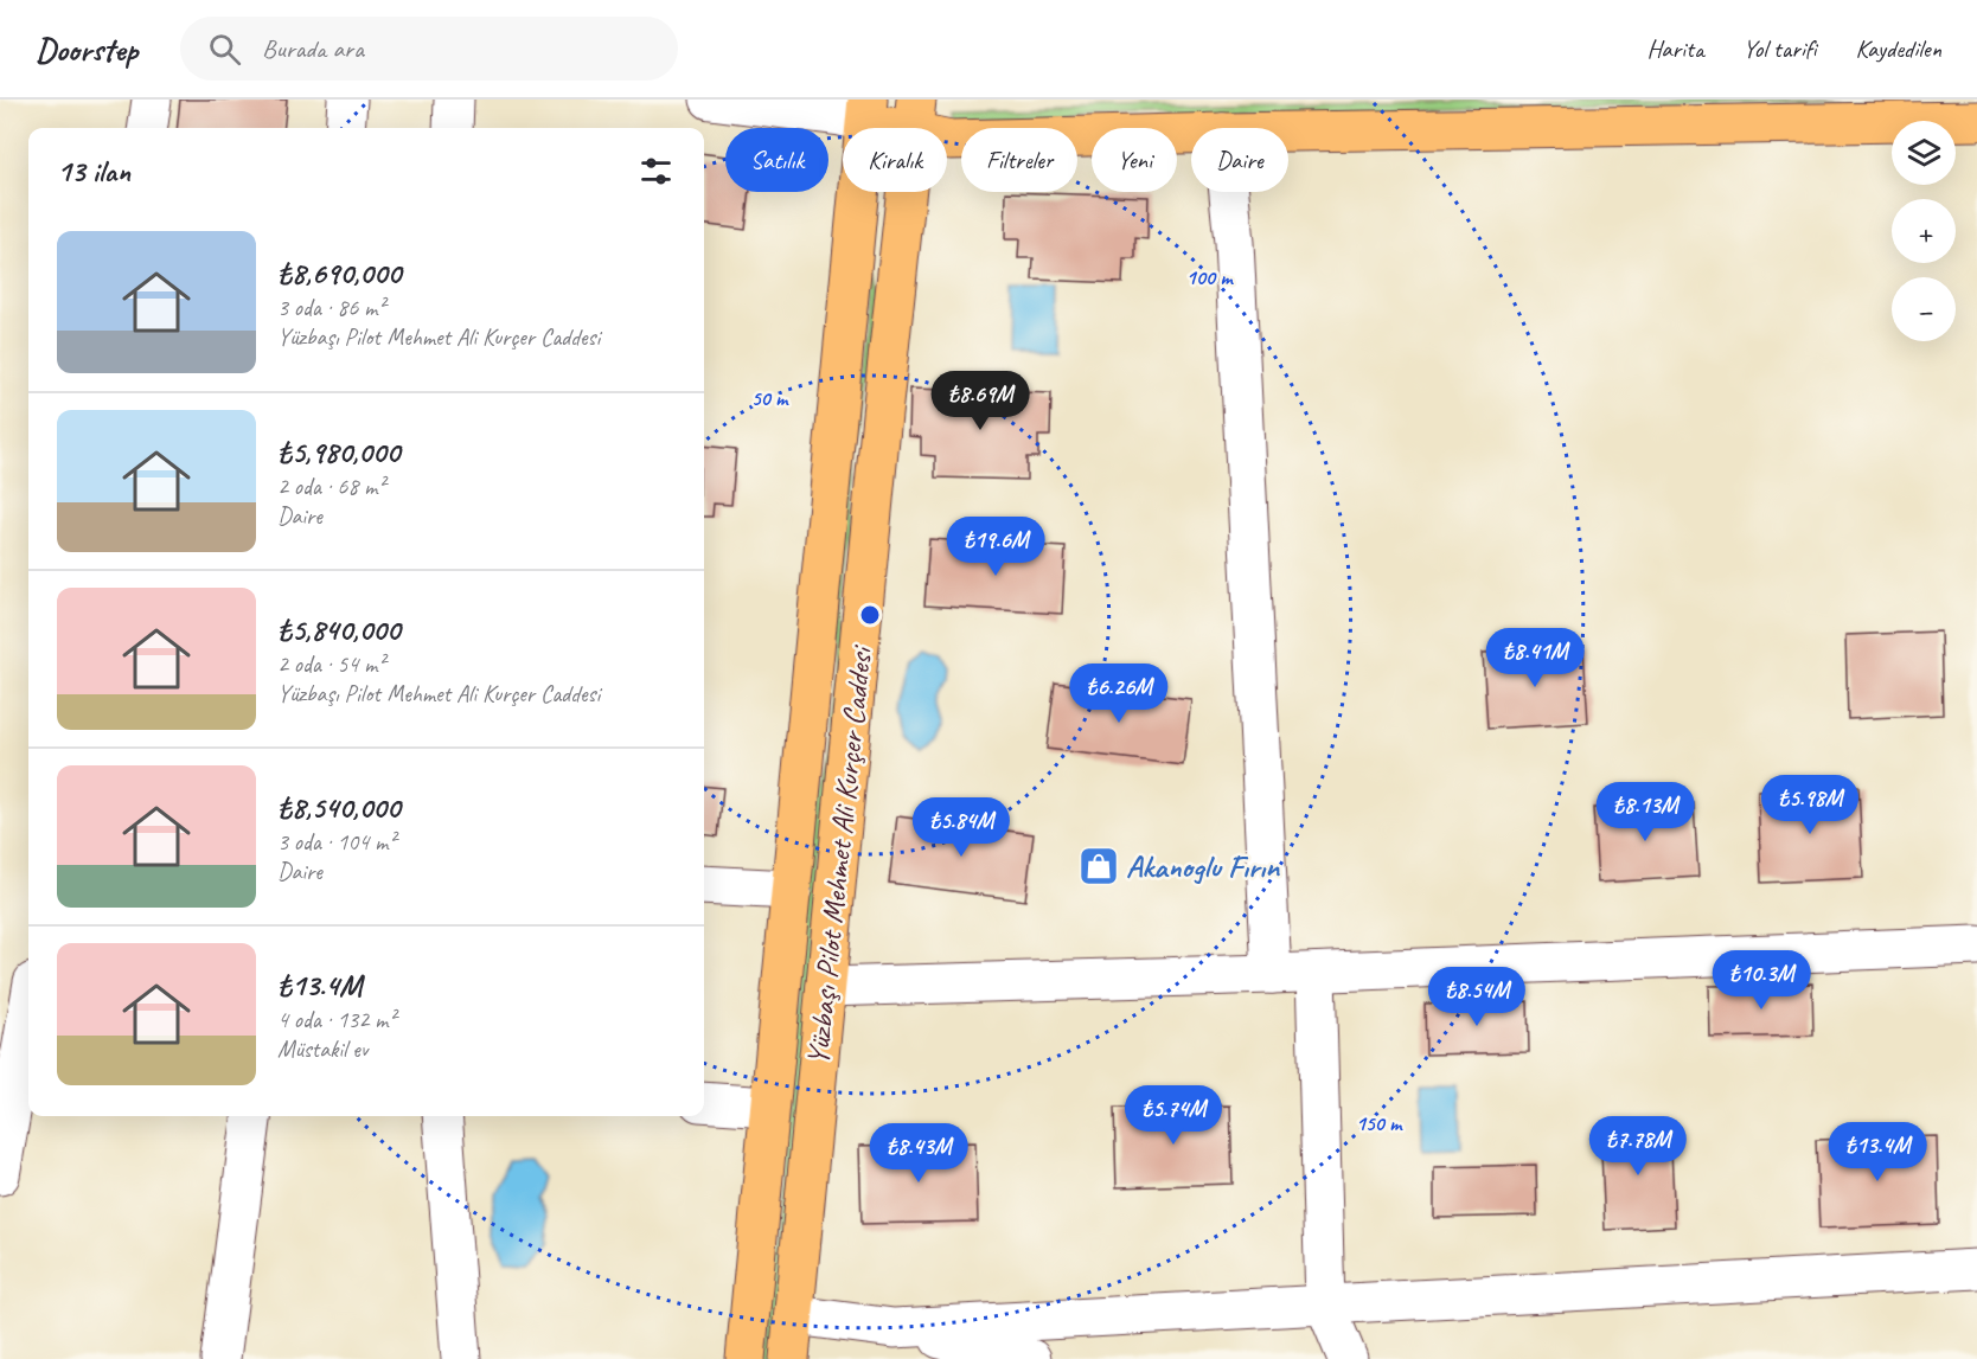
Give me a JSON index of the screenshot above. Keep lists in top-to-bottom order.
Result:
{
  "streets": {
    "main road": ["Yüzbaşı Pilot Mehmet Ali Kurçer Caddesi"]
  },
  "places": {
    "shop": ["Akanoglu Fırın"]
  },
  "page": {
    "header": "Doorstep",
    "search": "Burada ara",
    "nav": ["Harita", "Yol tarifi", "Kaydedilen"],
    "map_buttons": ["+", "−"],
    "chip": [
      "Satılık",
      "Kiralık",
      "Filtreler",
      "Yeni",
      "Daire"
    ],
    "heading": "13 ilan",
    "list": [
      {
        "name": "₺8,690,000",
        "note": "3 oda · 86 m² · Yüzbaşı Pilot Mehmet Ali Kurçer Caddesi"
      },
      {
        "name": "₺5,980,000",
        "note": "2 oda · 68 m² · Daire"
      },
      {
        "name": "₺5,840,000",
        "note": "2 oda · 54 m² · Yüzbaşı Pilot Mehmet Ali Kurçer Caddesi"
      },
      {
        "name": "₺8,540,000",
        "note": "3 oda · 104 m² · Daire"
      },
      {
        "name": "₺13.4M",
        "note": "4 oda · 132 m² · Müstakil ev"
      }
    ],
    "price": [
      "₺8.69M",
      "₺19.6M",
      "₺8.41M",
      "₺6.26M",
      "₺5.98M",
      "₺8.13M",
      "₺5.84M",
      "₺10.3M",
      "₺8.54M",
      "₺5.74M",
      "₺7.78M",
      "₺13.4M",
      "₺8.43M"
    ]
  },
  "rings": ["100 m", "50 m", "150 m"]
}
